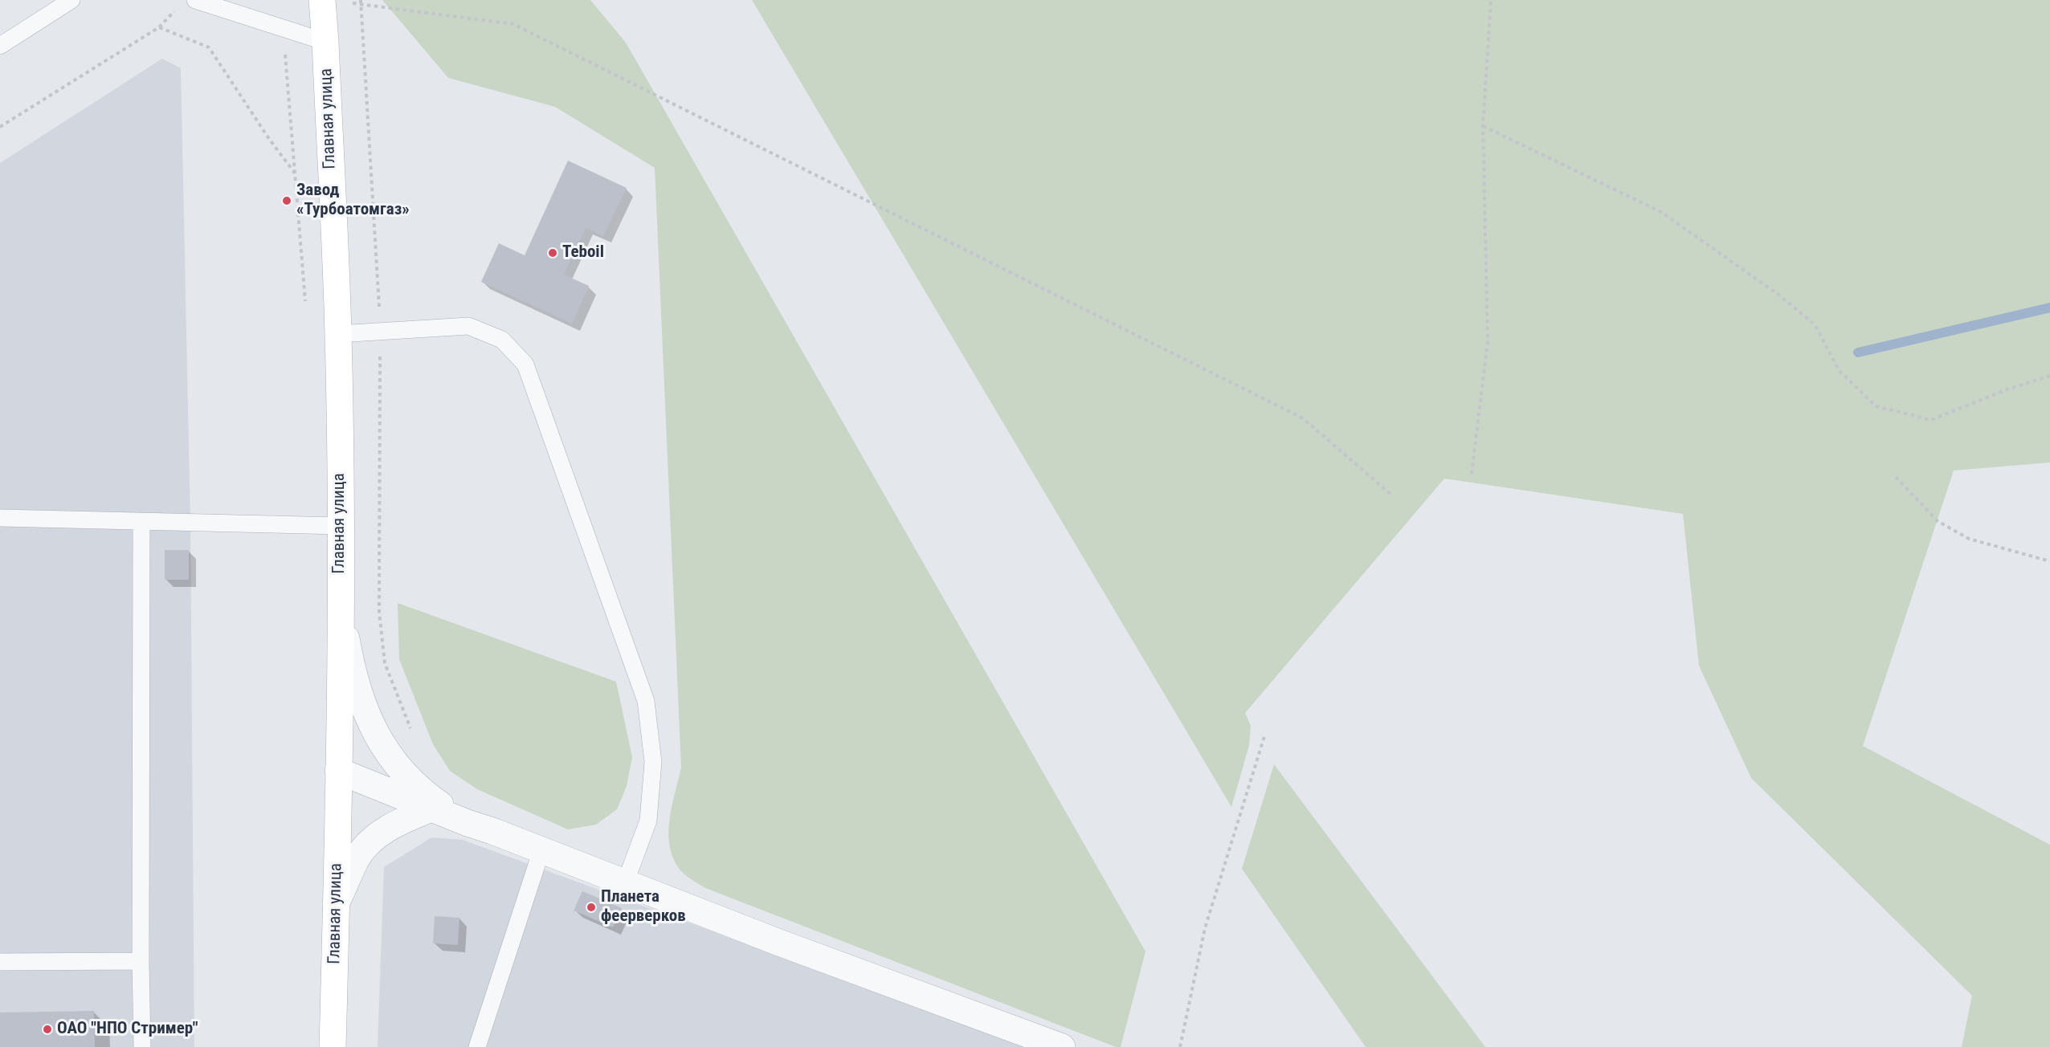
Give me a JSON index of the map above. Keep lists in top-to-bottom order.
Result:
{
  "streets": {
    "main road": ["Главная улица"]
  },
  "places": [
    "Завод «Турбоатомгаз»",
    "Teboil",
    "Планета феерверков",
    "ОАО \"НПО Стример\""
  ]
}
